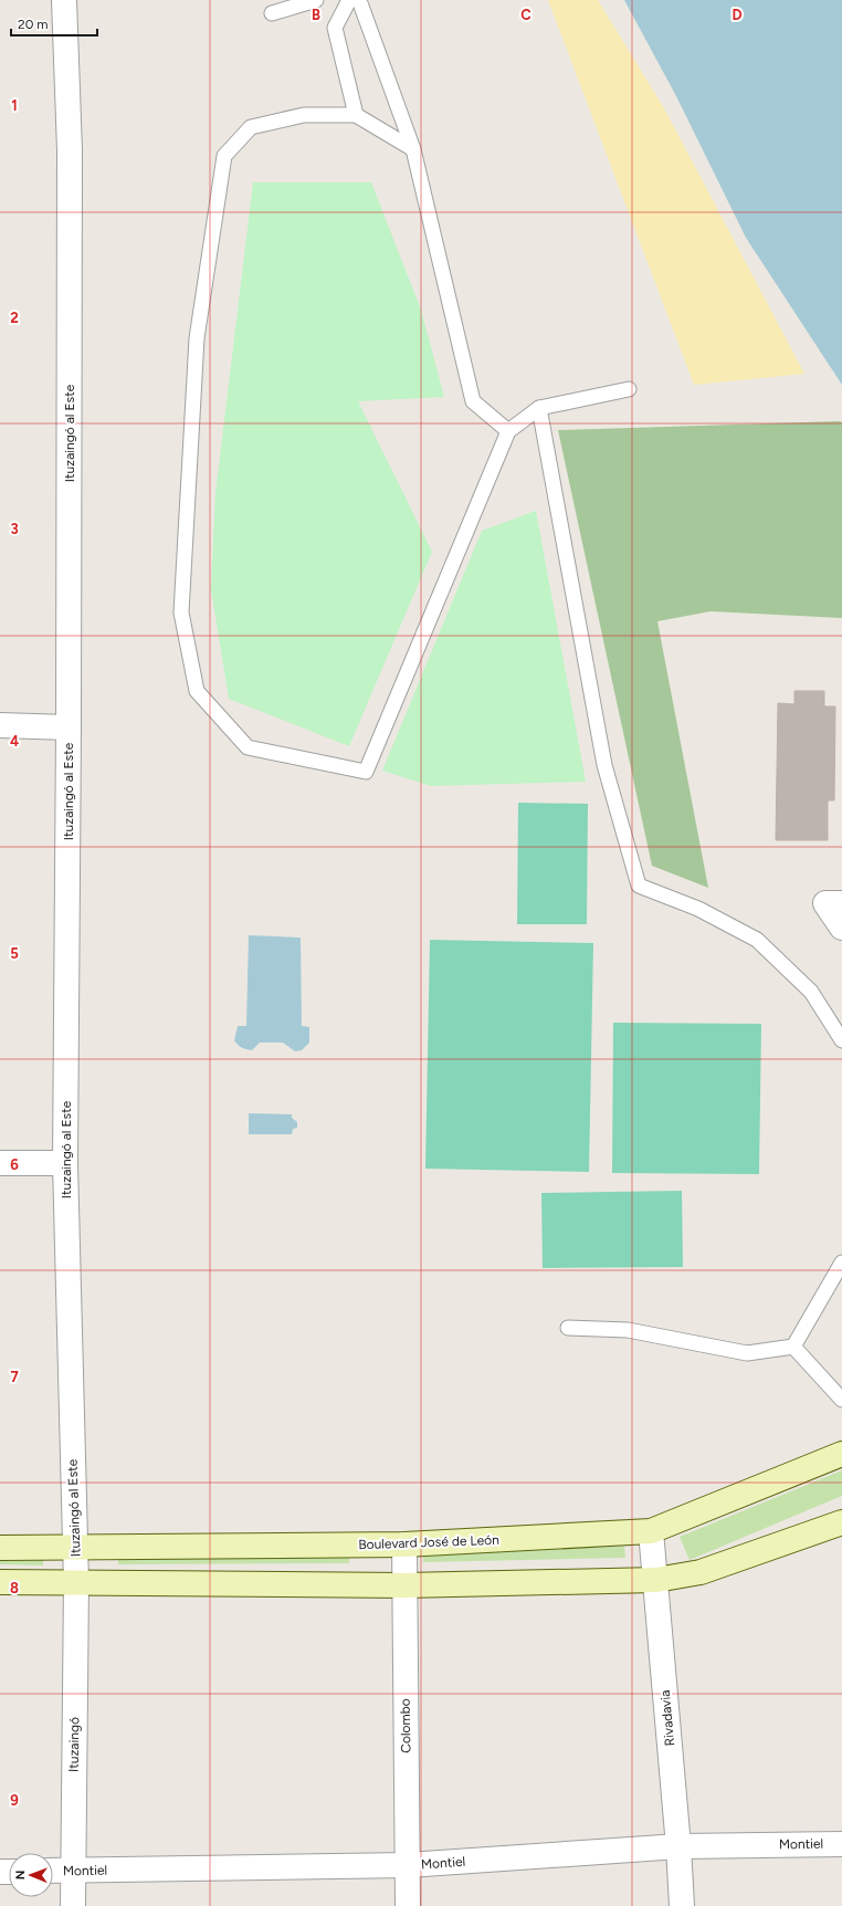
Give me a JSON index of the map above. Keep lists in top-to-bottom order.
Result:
{
  "streets": {
    "main road": ["Boulevard José de León"],
    "street": [
      "Ituzaingó al Este",
      "Rivadavia",
      "Colombo",
      "Ituzaingó",
      "Montiel"
    ]
  },
  "crossings": [
    ["Ituzaingó al Este", "Boulevard José de León"],
    ["Ituzaingó al Este", "Ituzaingó"],
    ["Boulevard José de León", "Rivadavia"],
    ["Boulevard José de León", "Colombo"],
    ["Rivadavia", "Montiel"],
    ["Colombo", "Montiel"],
    ["Ituzaingó", "Montiel"]
  ],
  "scale_bar": "20 m",
  "north": "left",
  "grid": {
    "columns": ["B", "C", "D"],
    "rows": [
      "1",
      "2",
      "3",
      "4",
      "5",
      "6",
      "7",
      "8",
      "9"
    ]
  }
}
